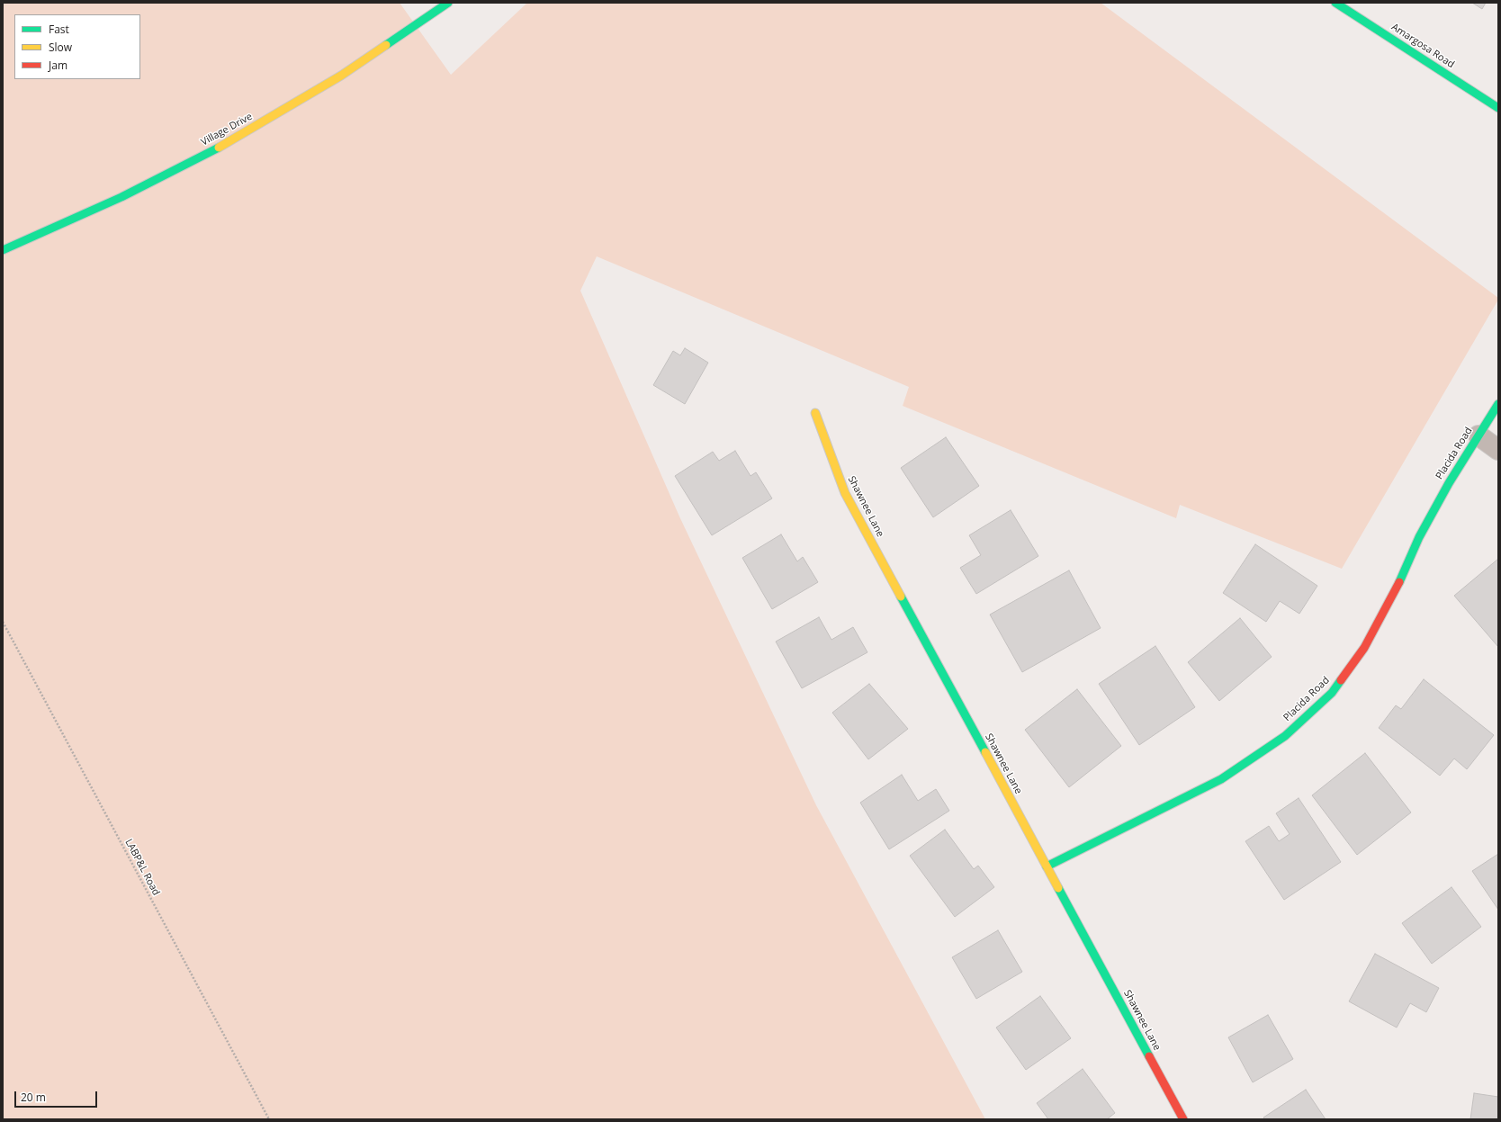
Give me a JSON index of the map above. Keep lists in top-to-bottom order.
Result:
{
  "streets": {
    "street": [
      "Amargosa Road",
      "Village Drive",
      "Placida Road",
      "Shawnee Lane"
    ],
    "path": ["LABP&L Road"]
  },
  "crossings": [
    ["Placida Road", "Shawnee Lane"]
  ],
  "legend": ["Fast", "Slow", "Jam"],
  "scale_bar": "20 m"
}
